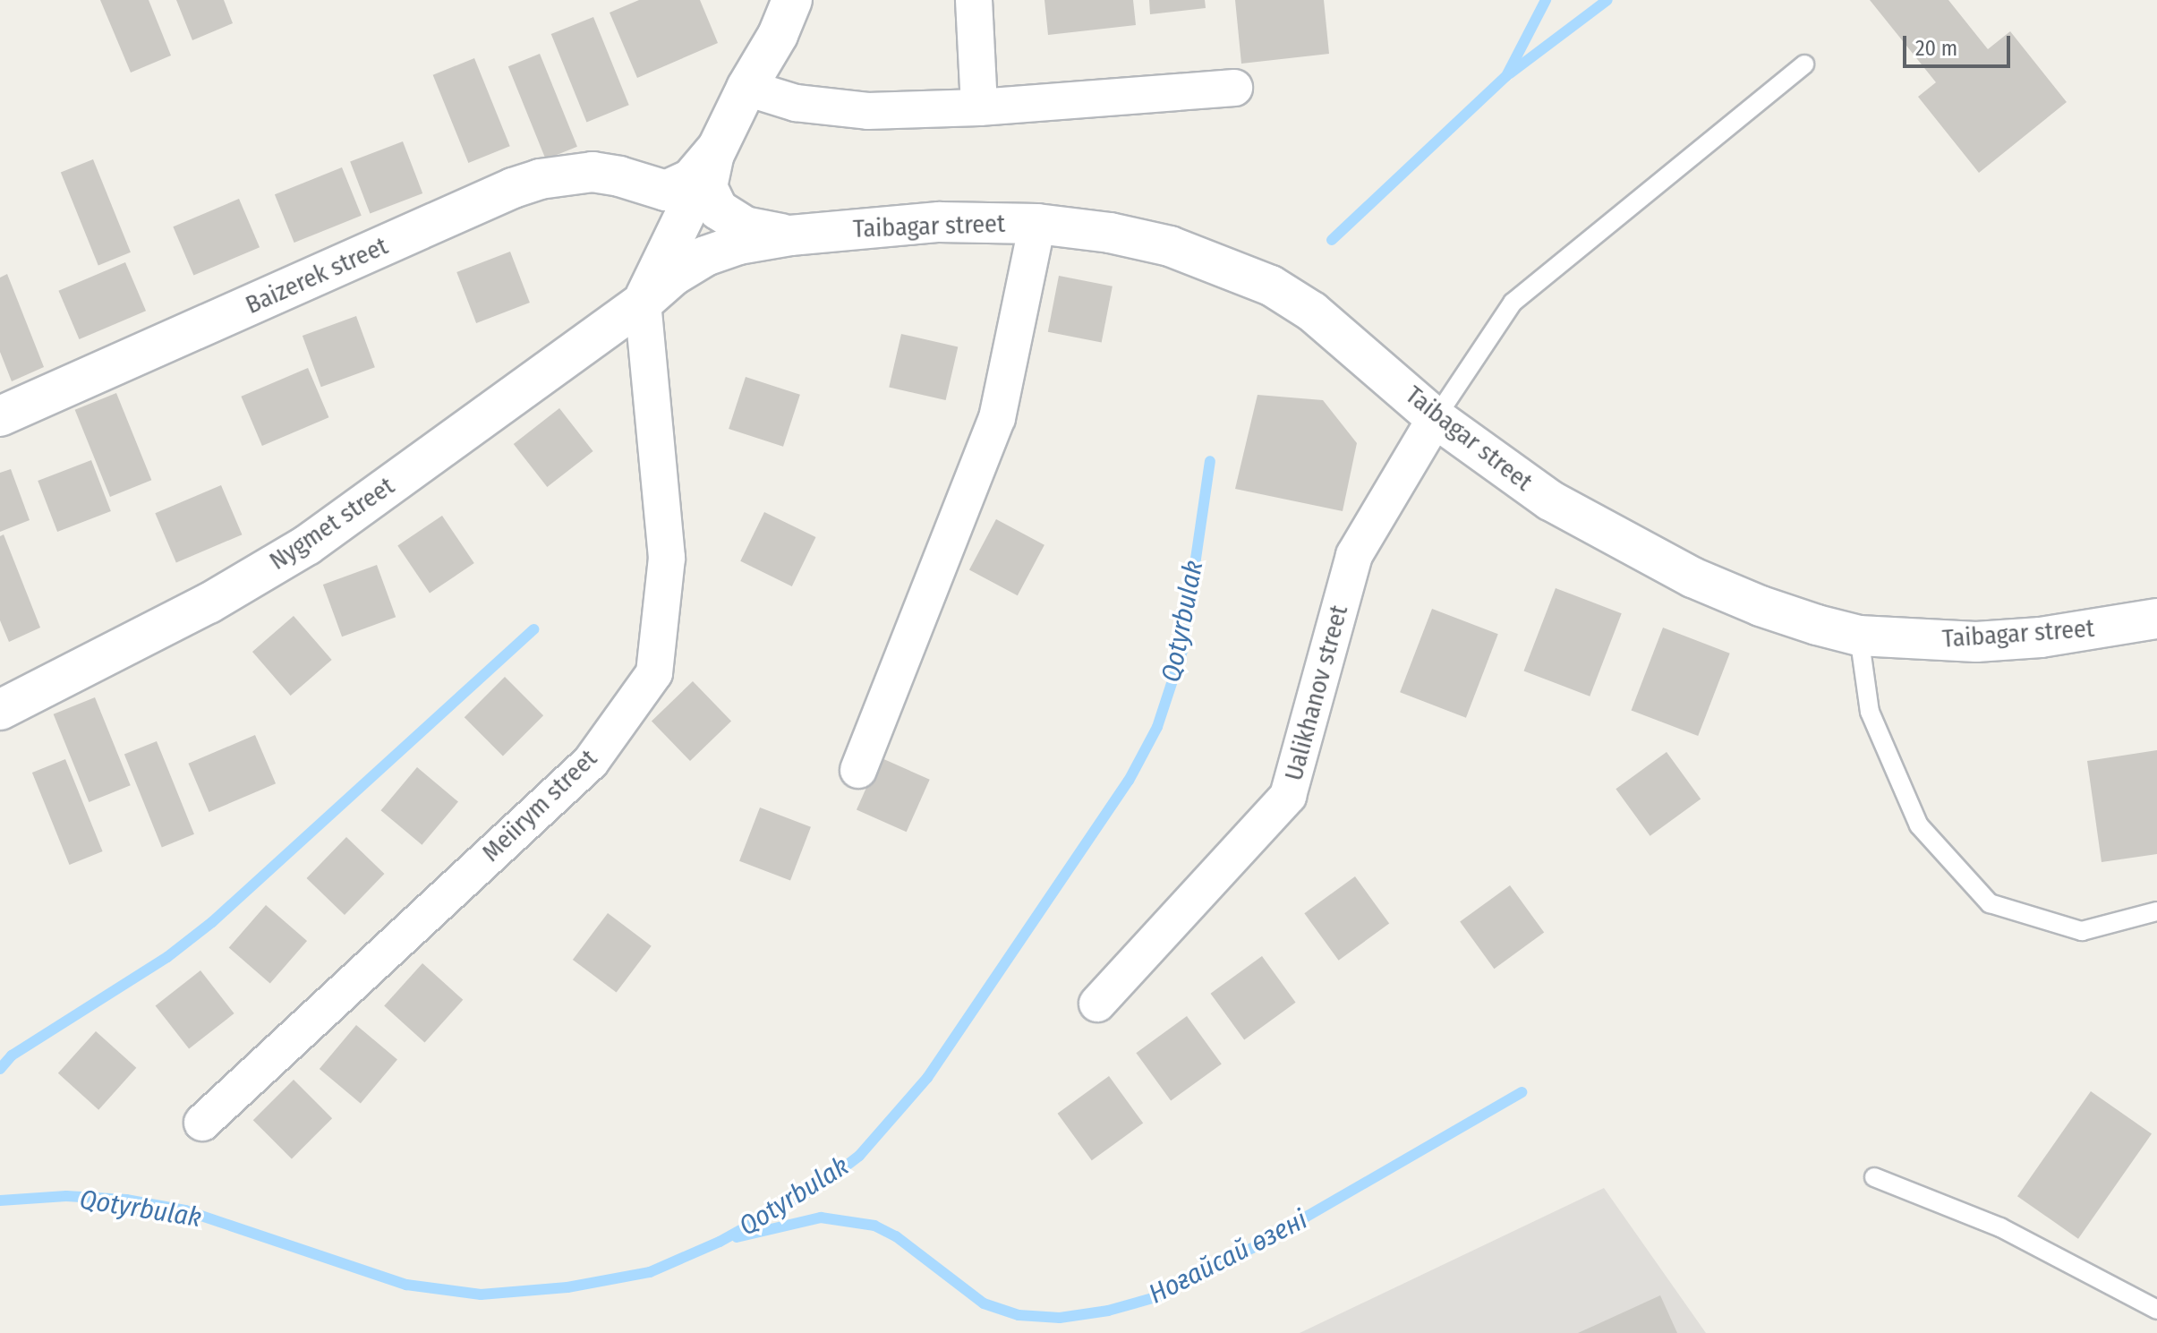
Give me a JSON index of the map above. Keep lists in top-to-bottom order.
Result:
{
  "streets": {
    "main road": ["Taibagar street", "Baizerek street", "Nygmet street"],
    "street": ["Ualikhanov street", "Meiirym street"]
  },
  "crossings": [
    ["Taibagar street", "Nygmet street"],
    ["Taibagar street", "Ualikhanov street"],
    ["Nygmet street", "Meiirym street"]
  ],
  "water": ["Qotyrbulak", "Ноғайсай өзені"],
  "scale_bar": "20 m"
}
